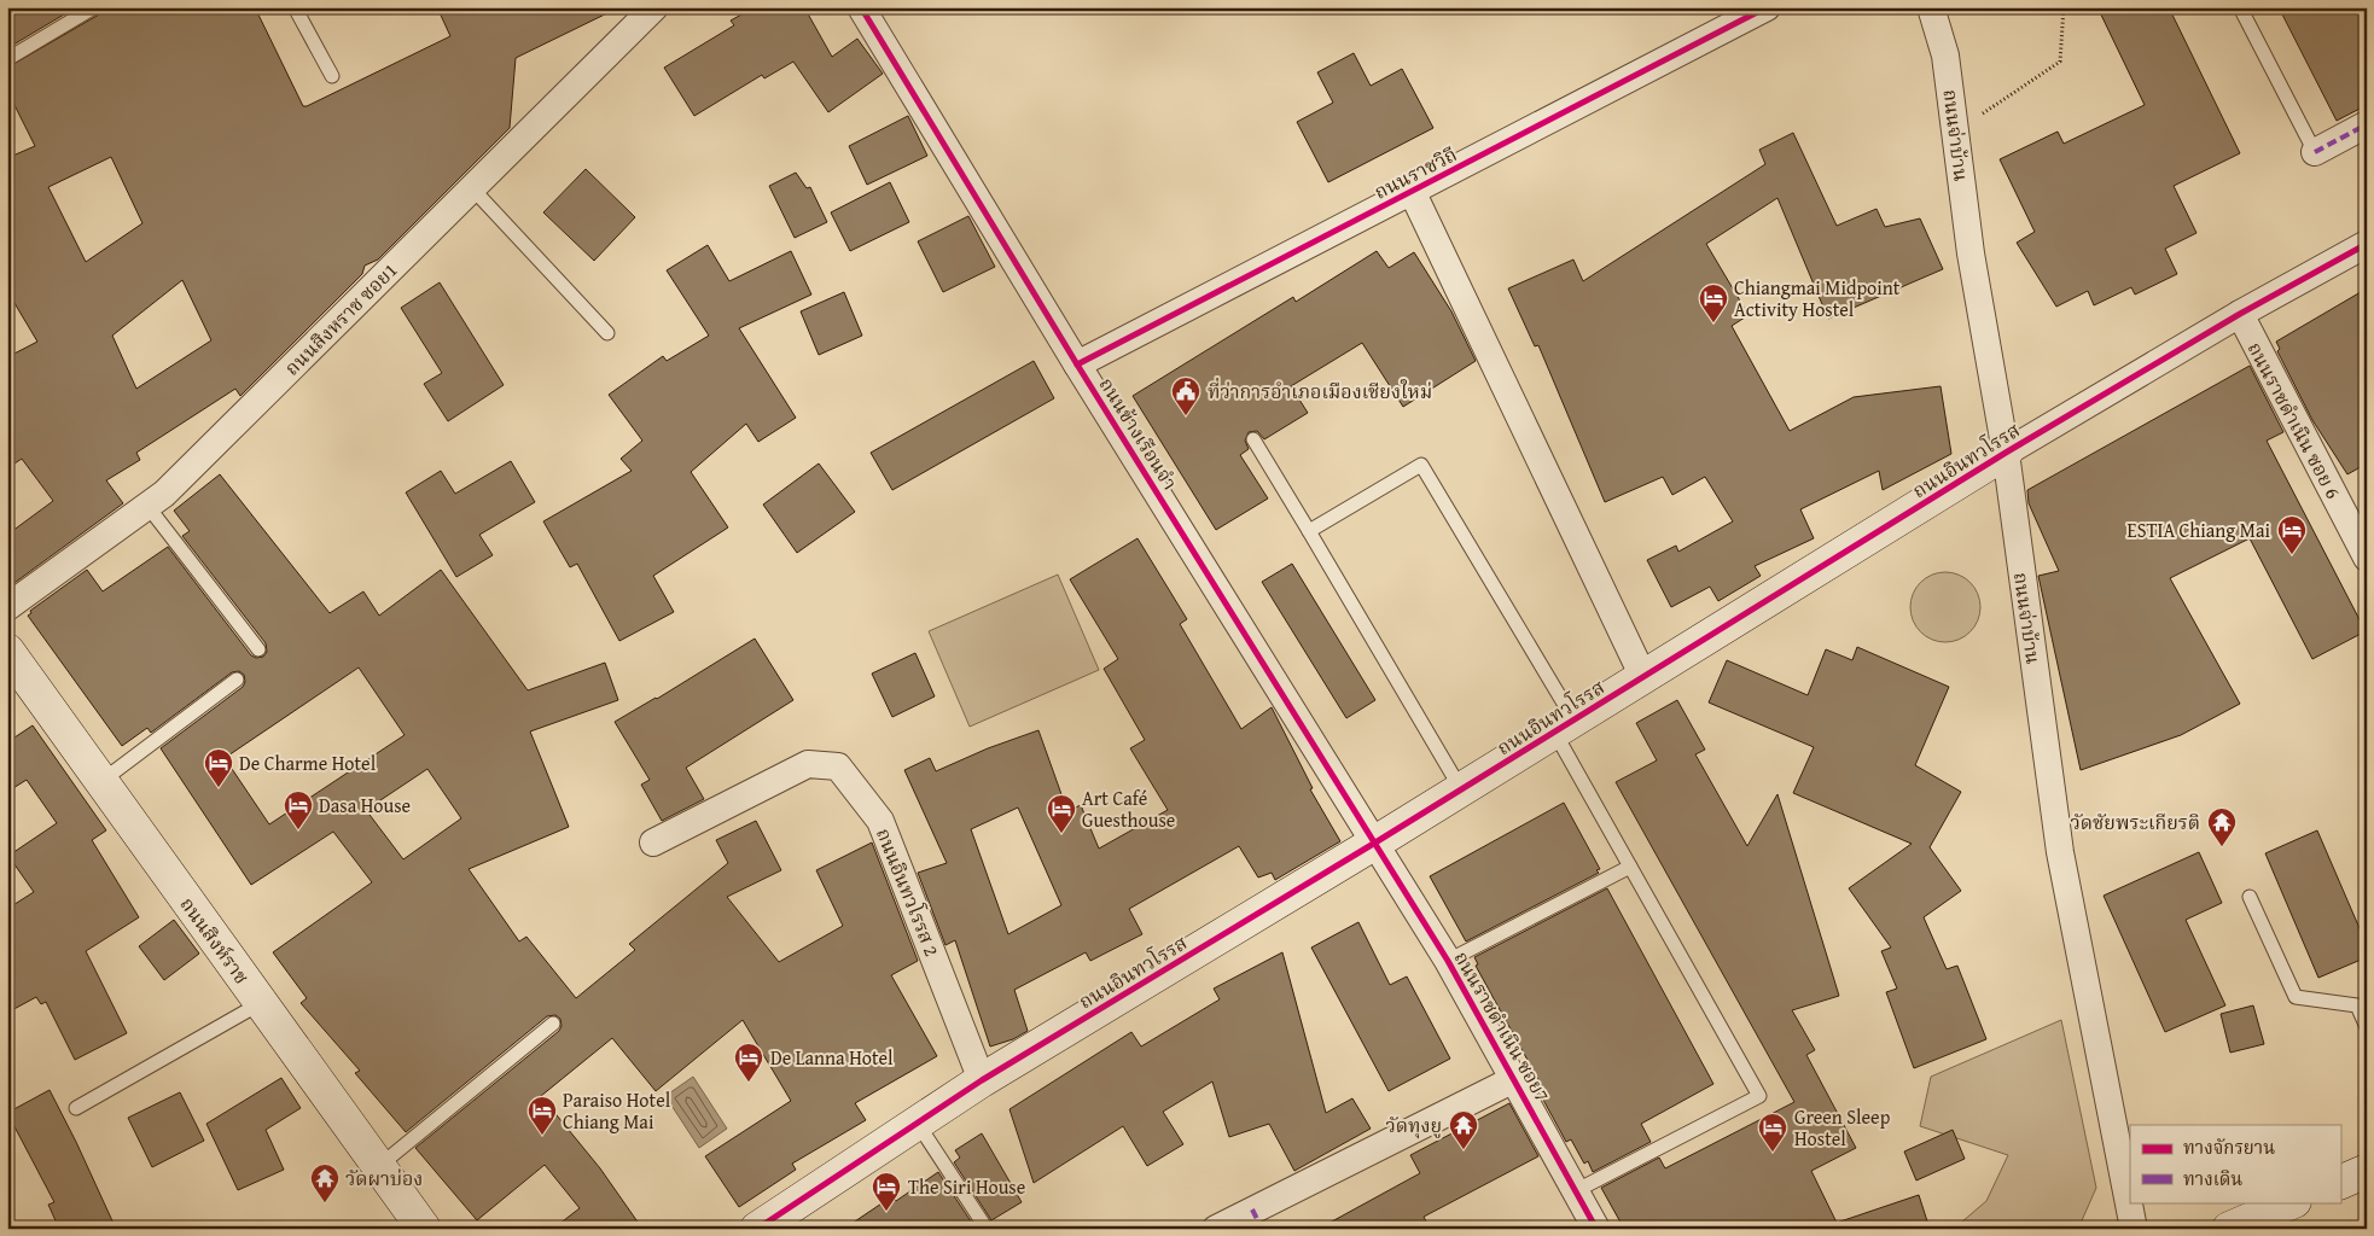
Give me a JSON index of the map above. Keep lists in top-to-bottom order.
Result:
{
  "streets": {
    "street": [
      "ถนนจ่าบ้าน",
      "ถนนราชวิถี",
      "ถนนสิงหราช ซอย1",
      "ถนนราชดำเนิน ซอย 6",
      "ถนนข้างเรือนจำ",
      "ถนนอินทวโรรส",
      "ถนนอินทวโรรส 2",
      "ถนนสิงห์ราช",
      "ถนนราชดำเนิน ซอย7"
    ]
  },
  "crossings": [
    ["ถนนจ่าบ้าน", "ถนนอินทวโรรส"],
    ["ถนนราชวิถี", "ถนนข้างเรือนจำ"],
    ["ถนนราชดำเนิน ซอย 6", "ถนนอินทวโรรส"],
    ["ถนนข้างเรือนจำ", "ถนนอินทวโรรส"],
    ["ถนนข้างเรือนจำ", "ถนนราชดำเนิน ซอย7"],
    ["ถนนอินทวโรรส", "ถนนอินทวโรรส 2"],
    ["ถนนอินทวโรรส", "ถนนราชดำเนิน ซอย7"]
  ],
  "places": {
    "hotel": [
      "Chiangmai Midpoint Activity Hostel",
      "ESTIA Chiang Mai",
      "De Charme Hotel",
      "Dasa House",
      "Art Café Guesthouse",
      "De Lanna Hotel",
      "Paraiso Hotel Chiang Mai",
      "Green Sleep Hostel",
      "The Siri House"
    ],
    "public building": ["ที่ว่าการอำเภอเมืองเชียงใหม่"],
    "temple": ["วัดชัยพระเกียรติ", "วัดทุงยู", "วัดผาบ่อง"]
  },
  "legend": ["ทางจักรยาน", "ทางเดิน"]
}
